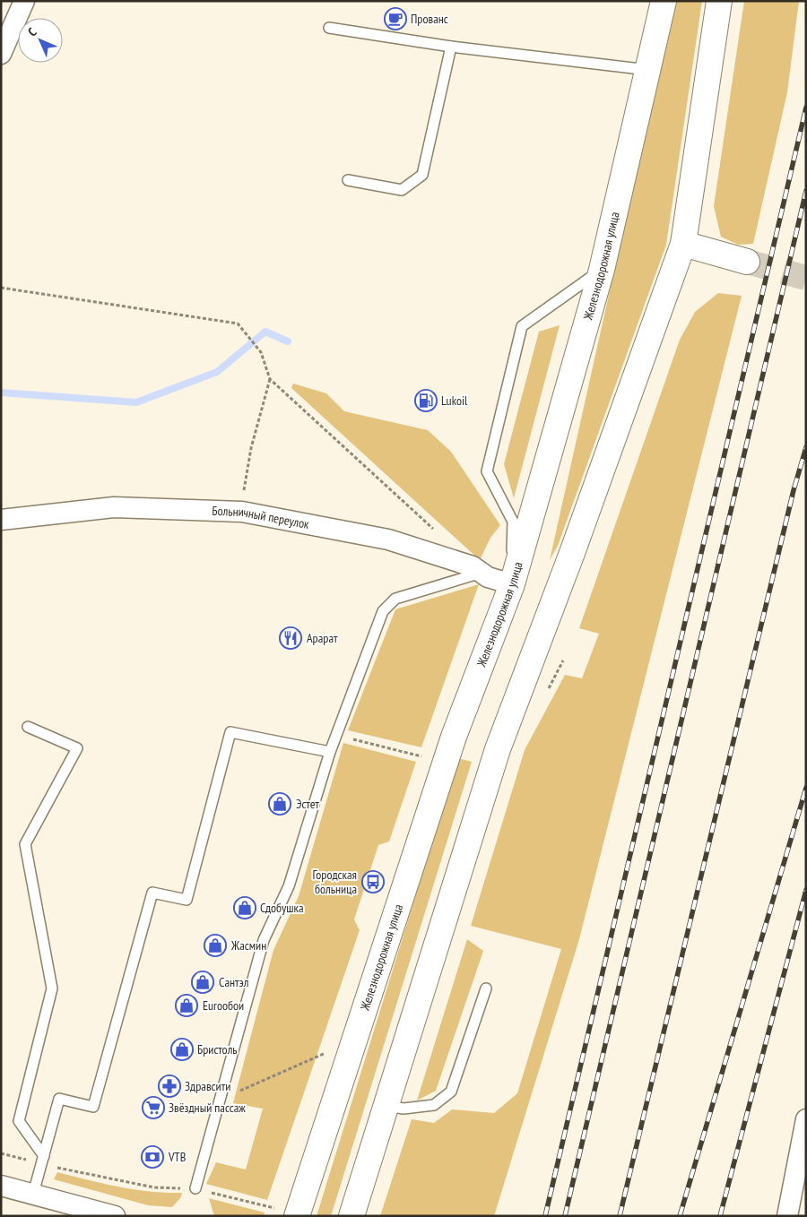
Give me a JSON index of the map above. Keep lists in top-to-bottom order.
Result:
{
  "streets": {
    "main road": ["Железнодорожная улица"],
    "street": ["Больничный переулок"]
  },
  "crossings": [
    ["Железнодорожная улица", "Больничный переулок"]
  ],
  "places": {
    "cafe": ["Прованс"],
    "fuel station": ["Lukoil"],
    "restaurant": ["Арарат"],
    "shop": [
      "Эстет",
      "Сдобушка",
      "Жасмин",
      "Сантэл",
      "Euroобои",
      "Бристоль"
    ],
    "bus stop": ["Городская больница"],
    "pharmacy": ["Здравсити"],
    "supermarket": ["Звёздный пассаж"],
    "bank": ["VTB"]
  },
  "north": "top left"
}
